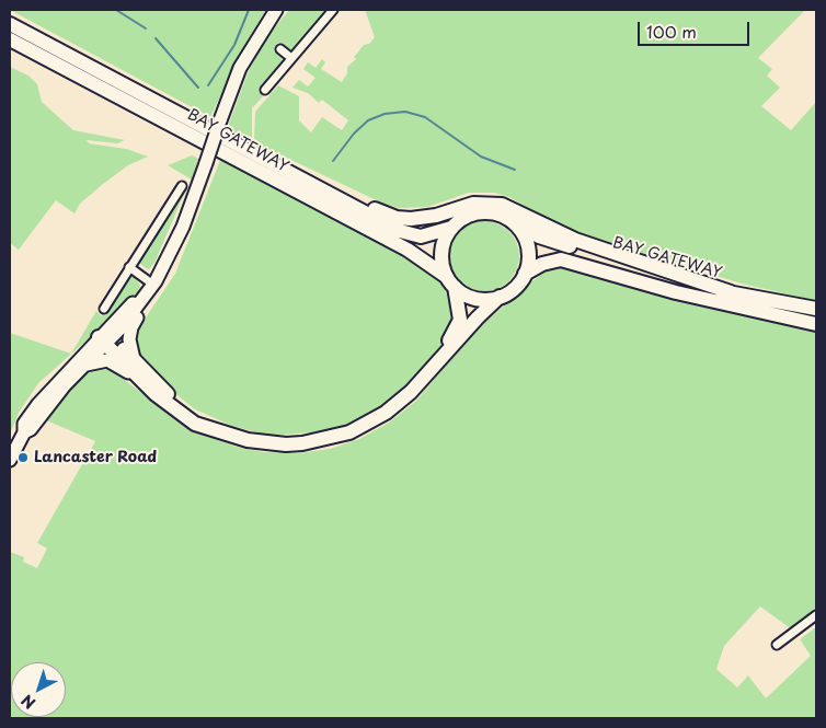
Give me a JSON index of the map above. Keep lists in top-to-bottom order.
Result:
{
  "streets": {
    "highway": ["BAY GATEWAY"]
  },
  "places": ["Lancaster Road"],
  "scale_bar": "100 m",
  "north": "bottom left"
}
